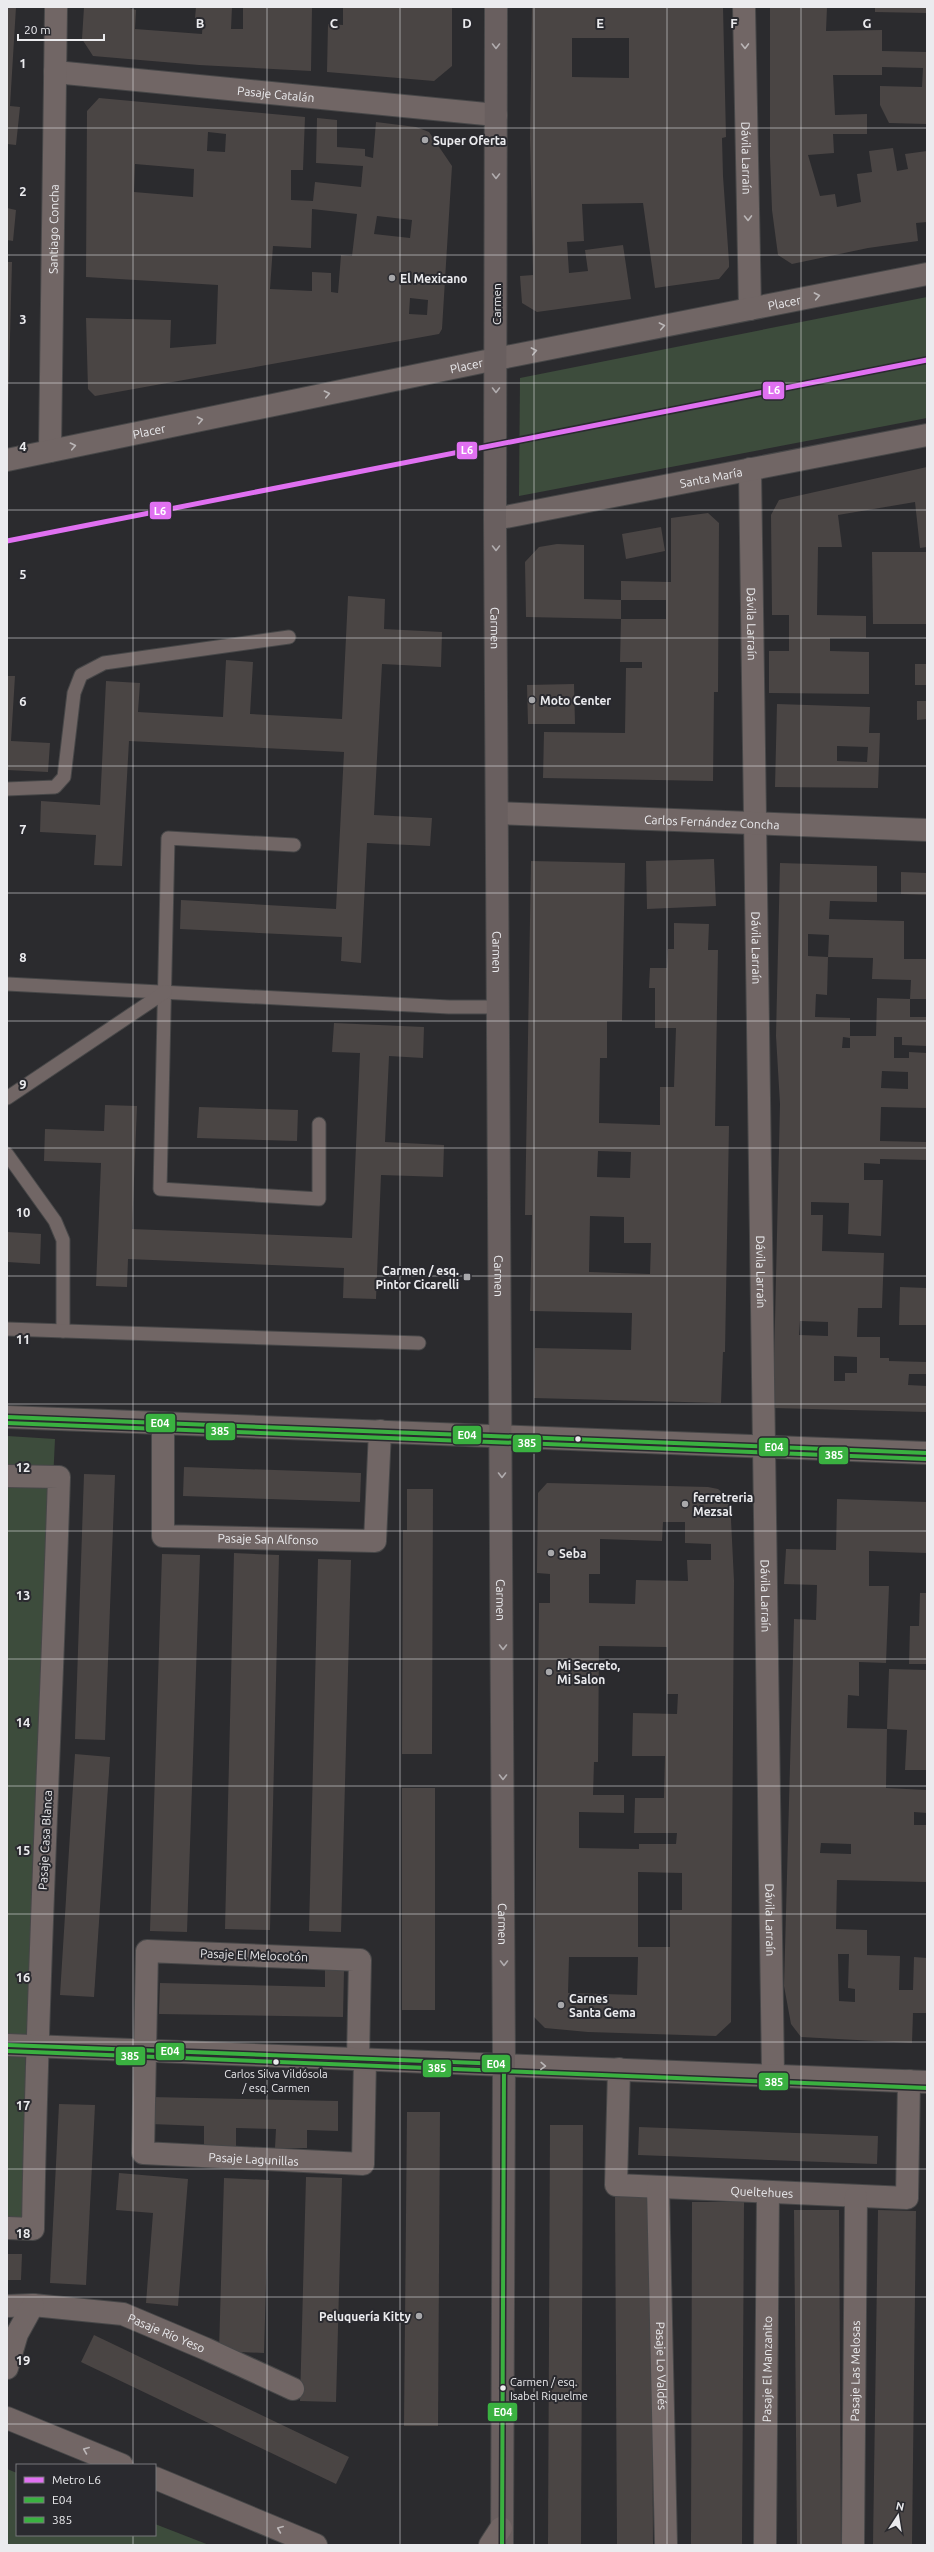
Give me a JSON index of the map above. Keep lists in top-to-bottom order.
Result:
{
  "streets": {
    "main road": ["Carmen"],
    "street": [
      "Pasaje Catalán",
      "Dávila Larraín",
      "Santiago Concha",
      "Placer",
      "Santa María",
      "Carlos Fernández Concha",
      "Pasaje San Alfonso",
      "Pasaje Casa Blanca",
      "Pasaje El Melocotón",
      "Pasaje Lagunillas",
      "Queltehues",
      "Pasaje Río Yeso",
      "Pasaje Lo Valdés",
      "Pasaje El Manzanito",
      "Pasaje Las Melosas"
    ]
  },
  "crossings": [
    ["Pasaje Catalán", "Santiago Concha"],
    ["Pasaje Catalán", "Carmen"],
    ["Dávila Larraín", "Placer"],
    ["Dávila Larraín", "Santa María"],
    ["Dávila Larraín", "Carlos Fernández Concha"],
    ["Santiago Concha", "Placer"],
    ["Placer", "Carmen"],
    ["Carmen", "Santa María"],
    ["Carmen", "Carlos Fernández Concha"],
    ["Pasaje El Melocotón", "Pasaje Lagunillas"],
    ["Queltehues", "Pasaje Lo Valdés"],
    ["Queltehues", "Pasaje El Manzanito"],
    ["Queltehues", "Pasaje Las Melosas"]
  ],
  "one_way": ["Placer", "Carmen"],
  "places": {
    "other": [
      "Super Oferta",
      "El Mexicano",
      "Moto Center",
      "ferretreria Mezsal",
      "Seba",
      "Mi Secreto, Mi Salon",
      "Carnes Santa Gema",
      "Carlos Silva Vildósola / esq. Carmen",
      "Peluquería Kitty",
      "Carmen / esq. Isabel Riquelme"
    ],
    "transit": ["Carmen / esq. Pintor Cicarelli"]
  },
  "lines": ["metro line L6", "transit line E04", "transit line 385"],
  "legend": ["Metro L6", "E04", "385"],
  "scale_bar": "20 m",
  "north": "top",
  "grid": {
    "columns": [
      "B",
      "C",
      "D",
      "E",
      "F",
      "G"
    ],
    "rows": [
      "1",
      "2",
      "3",
      "4",
      "5",
      "6",
      "7",
      "8",
      "9",
      "10",
      "11",
      "12",
      "13",
      "14",
      "15",
      "16",
      "17",
      "18",
      "19"
    ]
  }
}
